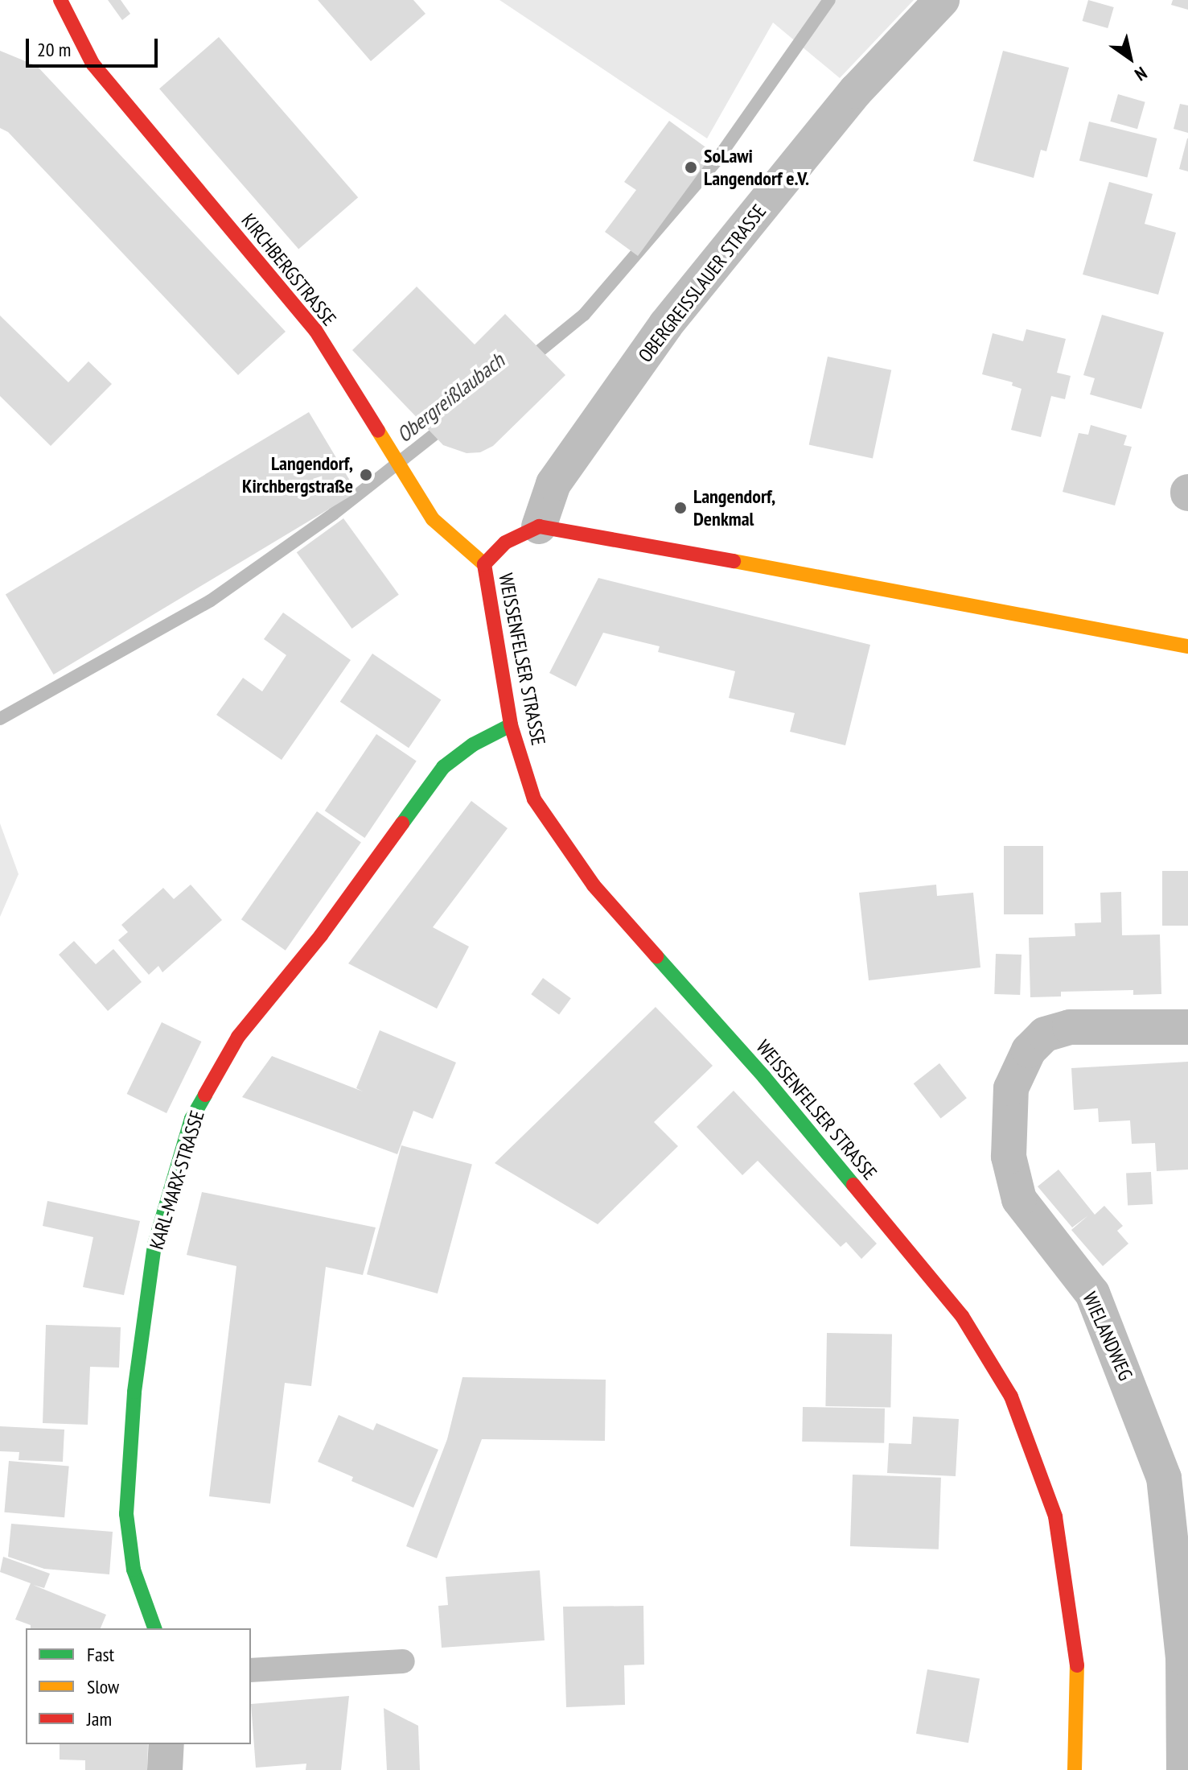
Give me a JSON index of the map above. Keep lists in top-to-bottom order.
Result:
{
  "streets": {
    "street": [
      "KIRCHBERGSTRASSE",
      "OBERGREISSLAUER STRASSE",
      "WEISSENFELSER STRASSE",
      "KARL-MARX-STRASSE",
      "WIELANDWEG"
    ]
  },
  "crossings": [
    ["KIRCHBERGSTRASSE", "WEISSENFELSER STRASSE"],
    ["OBERGREISSLAUER STRASSE", "WEISSENFELSER STRASSE"],
    ["WEISSENFELSER STRASSE", "KARL-MARX-STRASSE"]
  ],
  "water": ["Obergreißlaubach"],
  "places": ["SoLawi Langendorf e.V.", "Langendorf, Kirchbergstraße", "Langendorf, Denkmal"],
  "legend": ["Fast", "Slow", "Jam"],
  "scale_bar": "20 m",
  "north": "bottom right"
}
